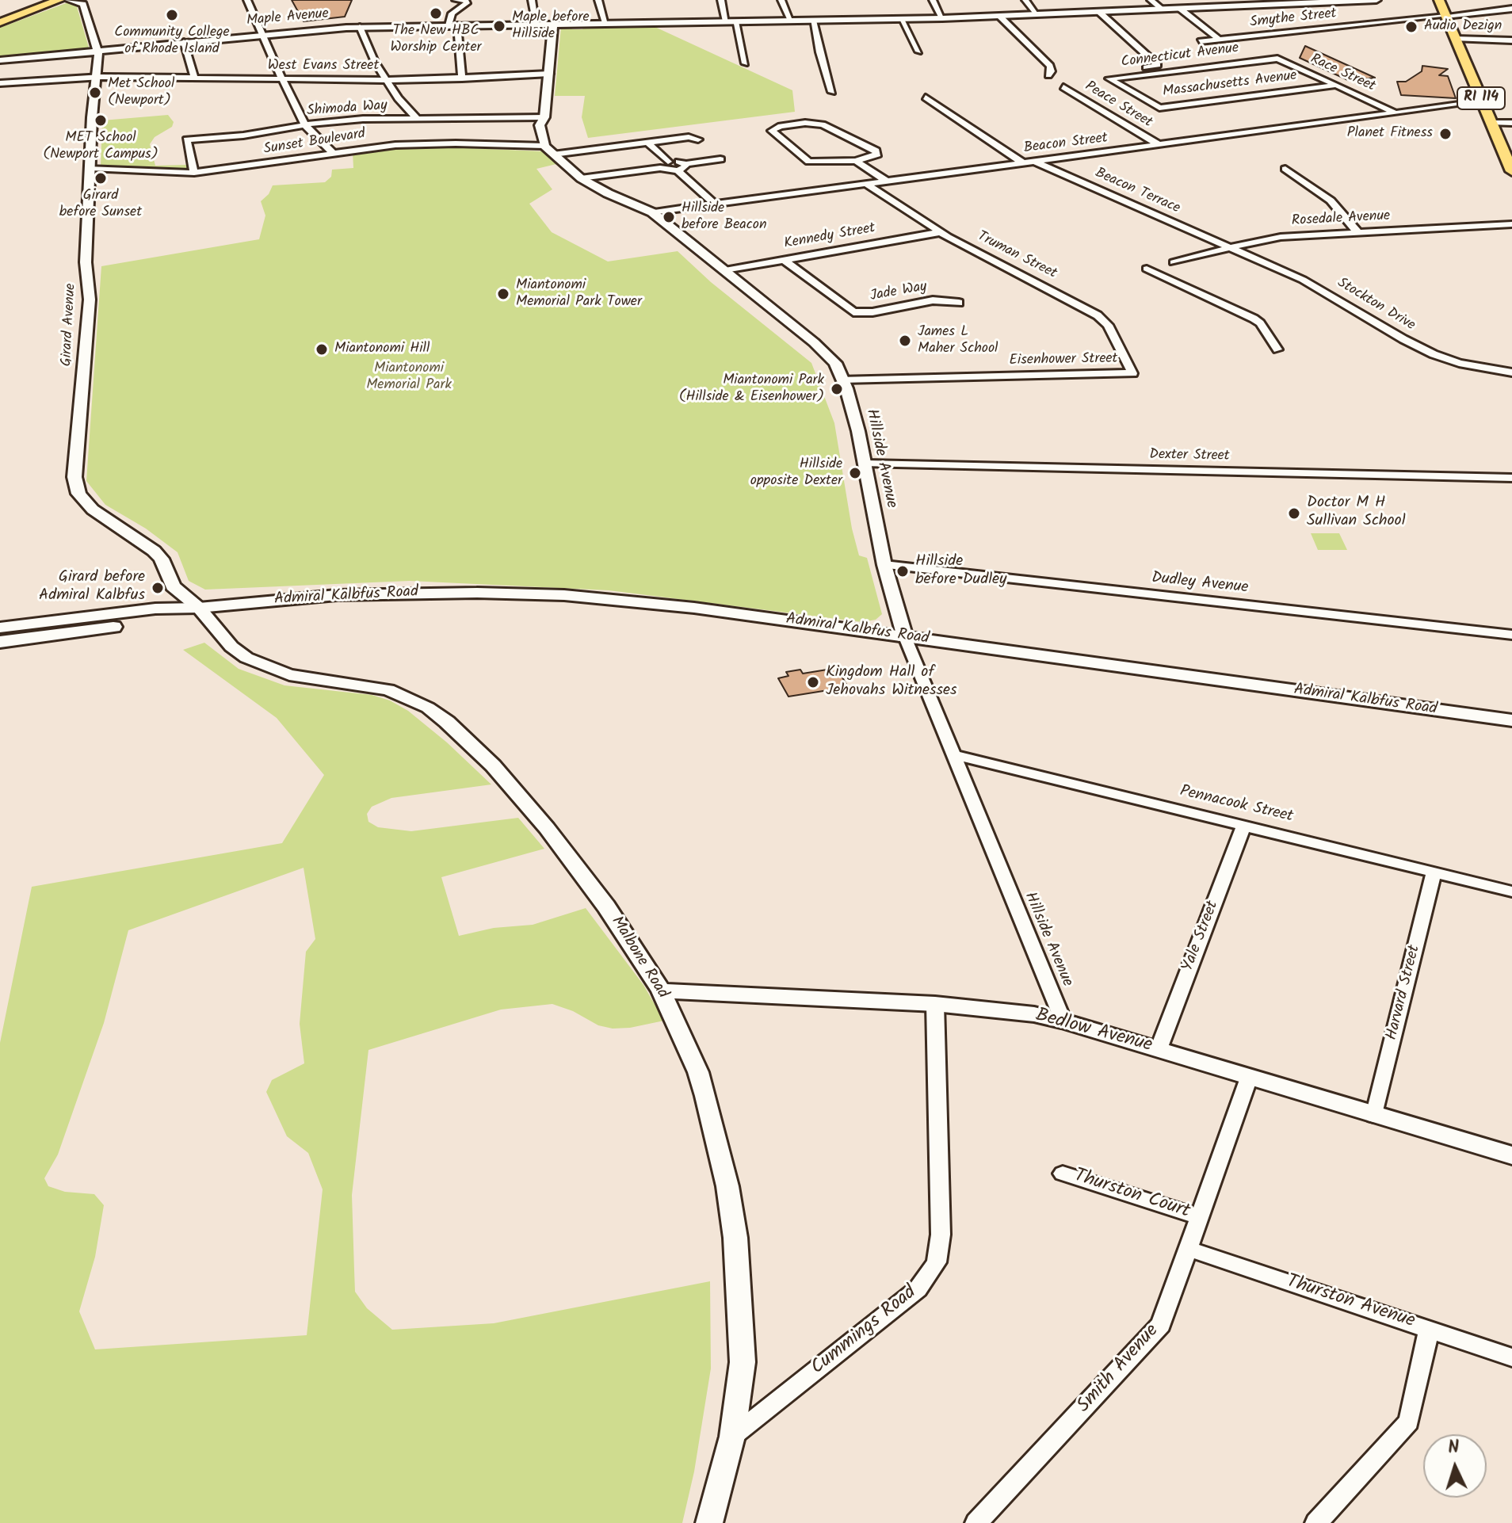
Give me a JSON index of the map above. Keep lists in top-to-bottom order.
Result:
{
  "streets": {
    "main road": ["RI 114", "Admiral Kalbfus Road"],
    "street": [
      "Maple Avenue",
      "Smythe Street",
      "Connecticut Avenue",
      "West Evans Street",
      "Race Street",
      "Massachusetts Avenue",
      "Peace Street",
      "Shimoda Way",
      "Sunset Boulevard",
      "Beacon Street",
      "Beacon Terrace",
      "Rosedale Avenue",
      "Kennedy Street",
      "Truman Street",
      "Jade Way",
      "Stockton Drive",
      "Girard Avenue",
      "Eisenhower Street",
      "Dexter Street",
      "Hillside Avenue",
      "Dudley Avenue",
      "Pennacook Street",
      "Yale Street",
      "Malbone Road",
      "Harvard Street",
      "Bedlow Avenue",
      "Thurston Court",
      "Thurston Avenue",
      "Cummings Road",
      "Smith Avenue"
    ]
  },
  "crossings": [
    ["Maple Avenue", "Girard Avenue"],
    ["Smythe Street", "RI 114"],
    ["Connecticut Avenue", "Race Street"],
    ["Connecticut Avenue", "Massachusetts Avenue"],
    ["West Evans Street", "Girard Avenue"],
    ["Race Street", "Massachusetts Avenue"],
    ["Race Street", "Beacon Street"],
    ["RI 114", "Beacon Street"],
    ["Peace Street", "Beacon Street"],
    ["Shimoda Way", "Sunset Boulevard"],
    ["Sunset Boulevard", "Girard Avenue"],
    ["Sunset Boulevard", "Hillside Avenue"],
    ["Beacon Street", "Beacon Terrace"],
    ["Beacon Street", "Truman Street"],
    ["Beacon Street", "Hillside Avenue"],
    ["Beacon Terrace", "Rosedale Avenue"],
    ["Beacon Terrace", "Stockton Drive"],
    ["Rosedale Avenue", "Stockton Drive"],
    ["Kennedy Street", "Truman Street"],
    ["Kennedy Street", "Jade Way"],
    ["Kennedy Street", "Hillside Avenue"],
    ["Truman Street", "Eisenhower Street"],
    ["Girard Avenue", "Admiral Kalbfus Road"],
    ["Girard Avenue", "Malbone Road"],
    ["Eisenhower Street", "Hillside Avenue"],
    ["Dexter Street", "Hillside Avenue"],
    ["Hillside Avenue", "Dudley Avenue"],
    ["Hillside Avenue", "Admiral Kalbfus Road"],
    ["Hillside Avenue", "Pennacook Street"],
    ["Hillside Avenue", "Bedlow Avenue"],
    ["Admiral Kalbfus Road", "Malbone Road"],
    ["Pennacook Street", "Yale Street"],
    ["Pennacook Street", "Harvard Street"],
    ["Yale Street", "Bedlow Avenue"],
    ["Malbone Road", "Bedlow Avenue"],
    ["Malbone Road", "Cummings Road"],
    ["Harvard Street", "Bedlow Avenue"],
    ["Bedlow Avenue", "Cummings Road"],
    ["Bedlow Avenue", "Smith Avenue"],
    ["Thurston Court", "Smith Avenue"],
    ["Thurston Avenue", "Smith Avenue"]
  ],
  "parks": ["Miantonomi Memorial Park"],
  "places": [
    "The New HBC Worship Center",
    "Community College of Rhode Island",
    "Maple before Hillside",
    "Audio Dezign",
    "Met School (Newport)",
    "MET School (Newport Campus)",
    "Planet Fitness",
    "Girard before Sunset",
    "Hillside before Beacon",
    "Miantonomi Memorial Park Tower",
    "James L Maher School",
    "Miantonomi Hill",
    "Miantonomi Park (Hillside & Eisenhower)",
    "Hillside opposite Dexter",
    "Doctor M H Sullivan School",
    "Hillside before Dudley",
    "Girard before Admiral Kalbfus",
    "Kingdom Hall of Jehovahs Witnesses"
  ],
  "north": "top"
}
